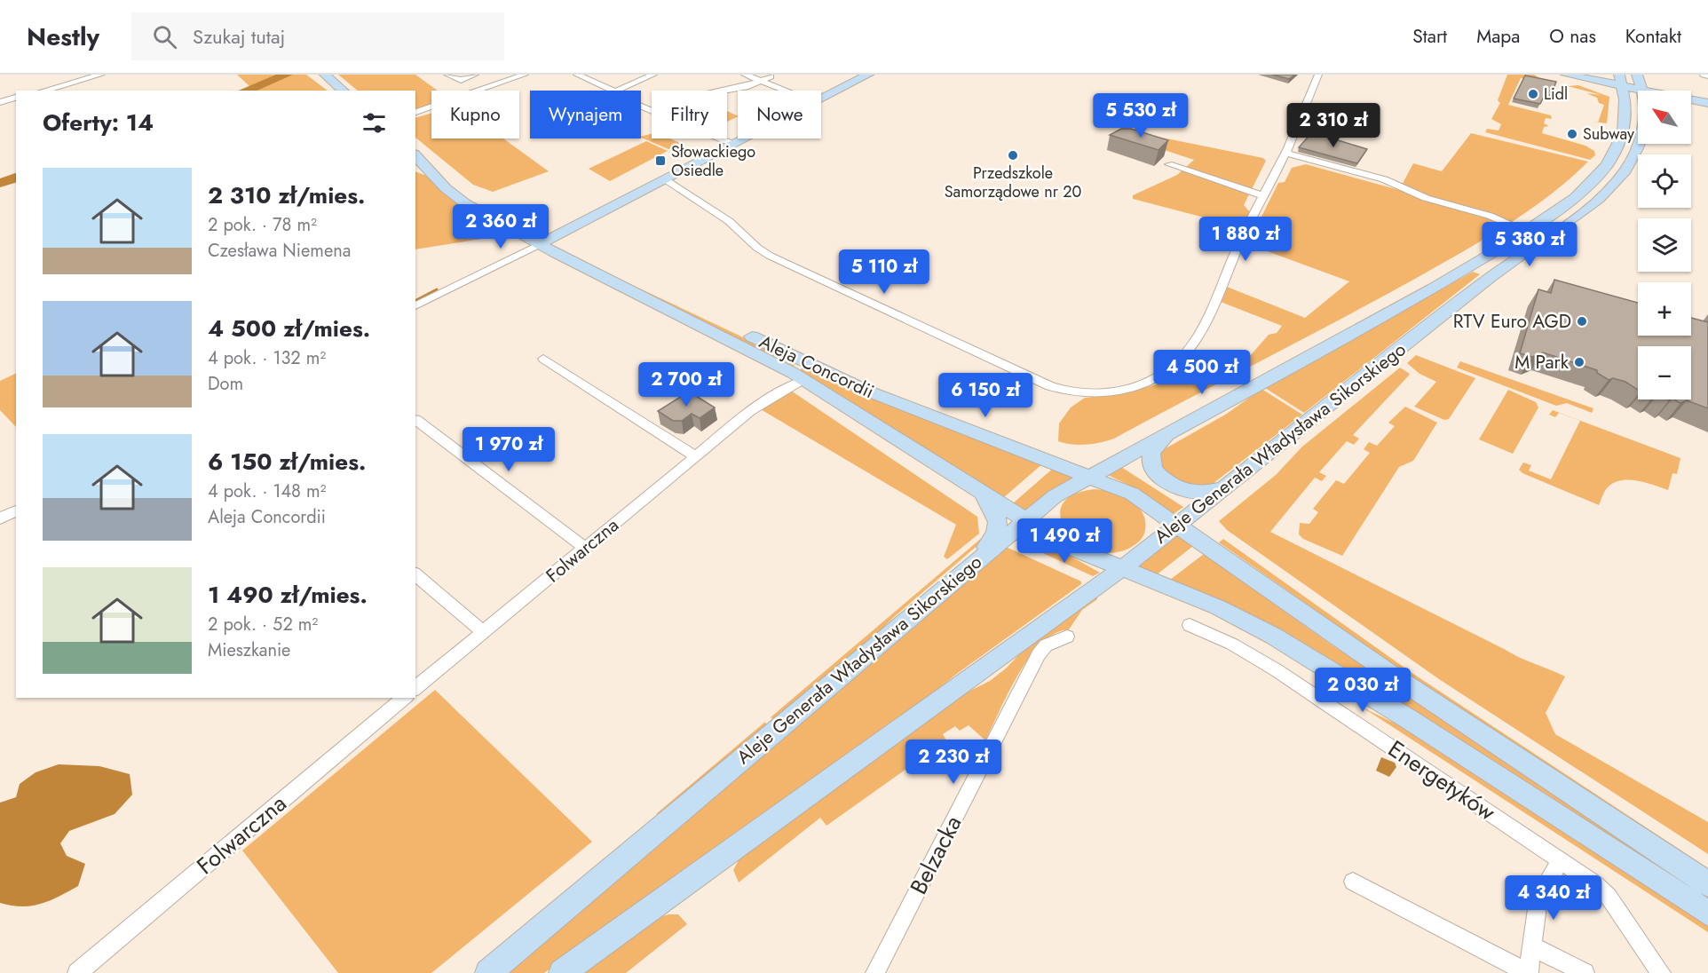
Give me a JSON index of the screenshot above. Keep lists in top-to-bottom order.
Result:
{
  "streets": {
    "main road": ["Aleja Concordii", "Aleje Generała Władysława Sikorskiego"],
    "street": ["Folwarczna", "Energetyków", "Belzacka"]
  },
  "crossings": [
    ["Aleja Concordii", "Aleje Generała Władysława Sikorskiego"],
    ["Aleja Concordii", "Folwarczna"]
  ],
  "places": {
    "other": [
      "Lidl",
      "Subway",
      "Przedszkole Samorządowe nr 20",
      "RTV Euro AGD",
      "M Park"
    ],
    "transit": ["Słowackiego Osiedle"]
  },
  "north": "top left",
  "page": {
    "header": "Nestly",
    "search": "Szukaj tutaj",
    "nav": [
      "Start",
      "Mapa",
      "O nas",
      "Kontakt"
    ],
    "map_buttons": ["+", "−"],
    "chip": [
      "Kupno",
      "Wynajem",
      "Filtry",
      "Nowe"
    ],
    "heading": "Oferty: 14",
    "price": [
      "5 530 zł",
      "2 310 zł",
      "2 360 zł",
      "1 880 zł",
      "5 380 zł",
      "5 110 zł",
      "4 500 zł",
      "2 700 zł",
      "6 150 zł",
      "1 970 zł",
      "1 490 zł",
      "2 030 zł",
      "2 230 zł",
      "4 340 zł"
    ],
    "list": [
      {
        "name": "2 310 zł/mies.",
        "note": "2 pok. · 78 m² · Czesława Niemena"
      },
      {
        "name": "4 500 zł/mies.",
        "note": "4 pok. · 132 m² · Dom"
      },
      {
        "name": "6 150 zł/mies.",
        "note": "4 pok. · 148 m² · Aleja Concordii"
      },
      {
        "name": "1 490 zł/mies.",
        "note": "2 pok. · 52 m² · Mieszkanie"
      }
    ]
  }
}
